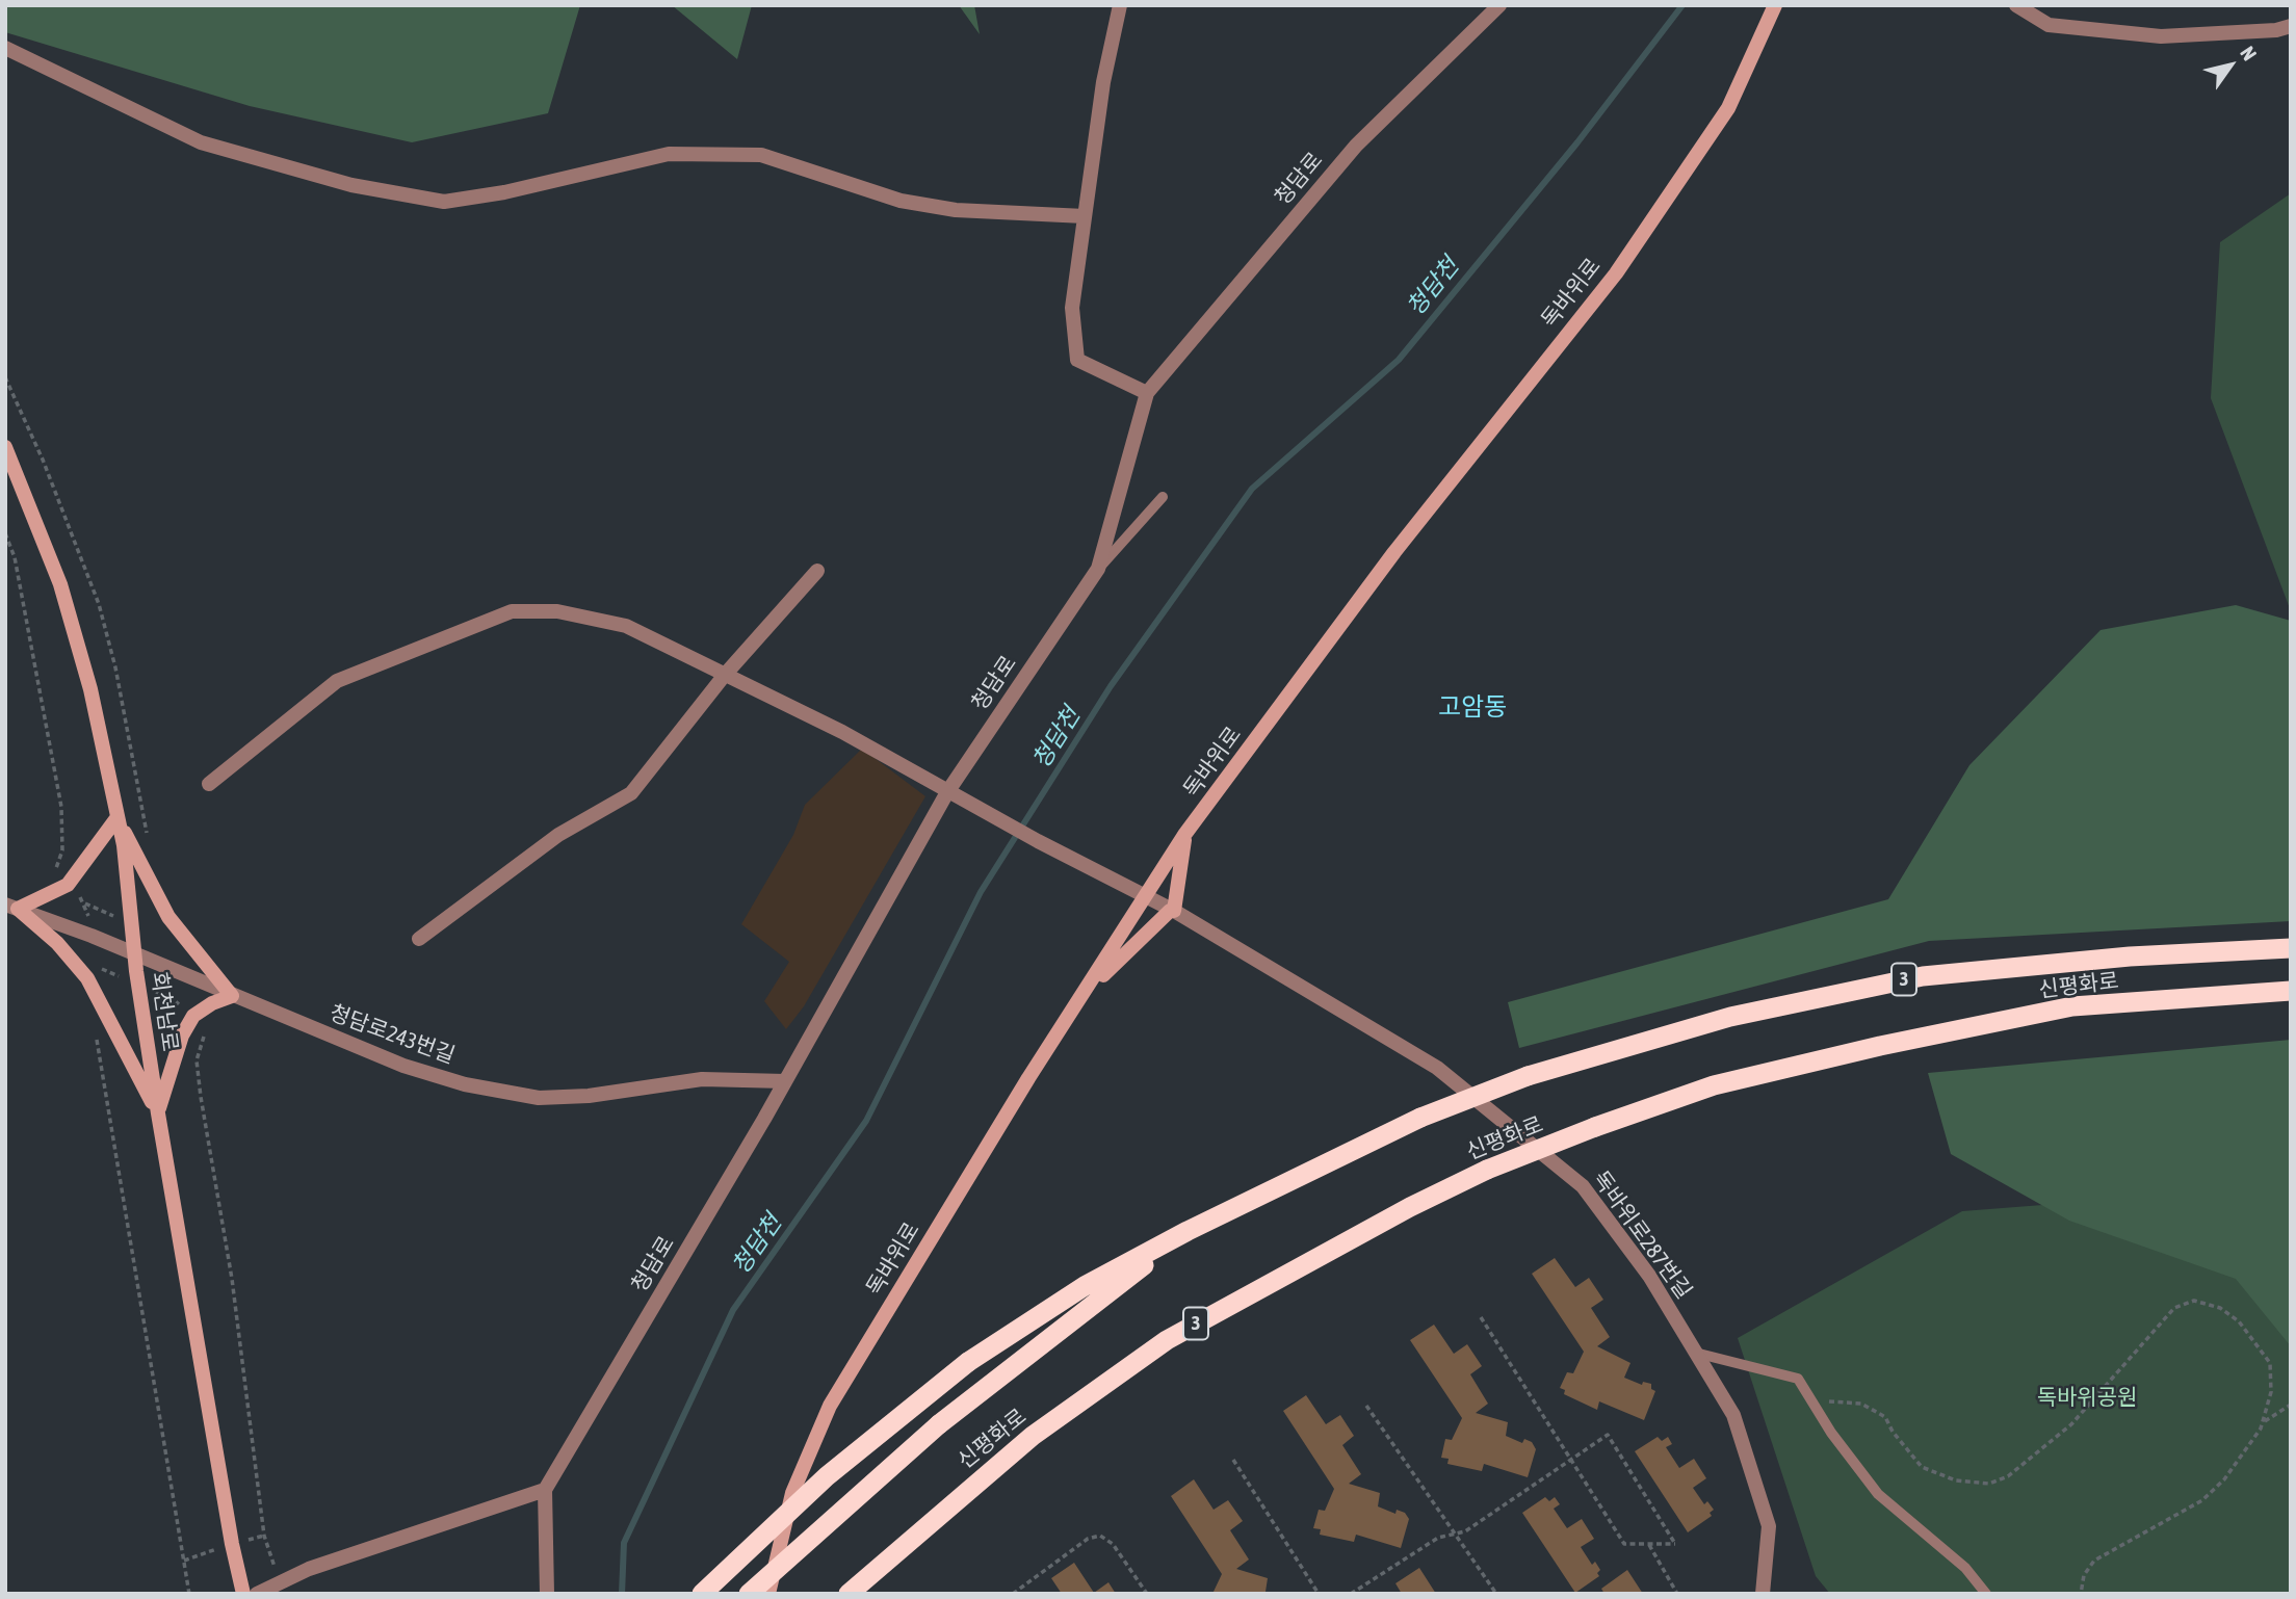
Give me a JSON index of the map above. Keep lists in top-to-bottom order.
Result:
{
  "streets": {
    "highway": ["3", "신평화로"],
    "main road": ["독바위로", "회천남로"],
    "street": ["청담로", "청담로243번길", "독바위로287번길"]
  },
  "crossings": [
    ["청담로", "청담로243번길"],
    ["독바위로", "독바위로287번길"],
    ["회천남로", "청담로243번길"]
  ],
  "districts": ["고암동"],
  "water": ["청담천"],
  "parks": ["독바위공원"],
  "north": "top right"
}
